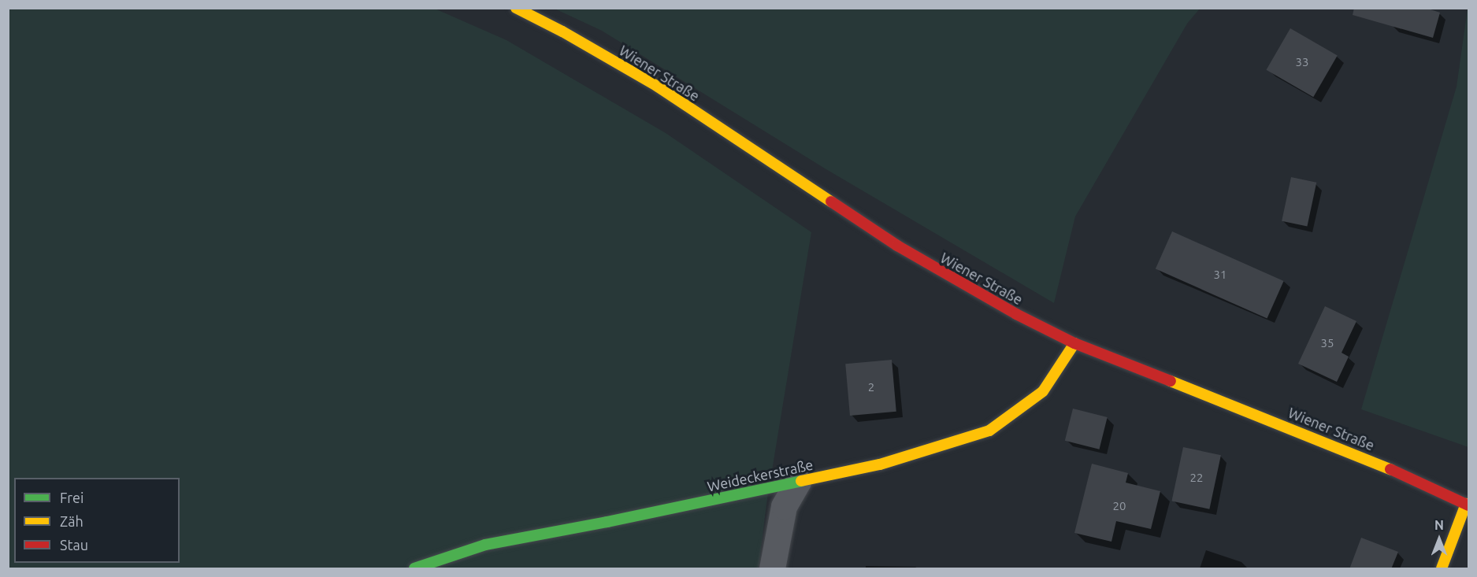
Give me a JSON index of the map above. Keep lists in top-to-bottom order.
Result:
{
  "streets": {
    "main road": ["Wiener Straße", "Weideckerstraße"]
  },
  "crossings": [
    ["Wiener Straße", "Weideckerstraße"]
  ],
  "house_numbers": [
    "33",
    "31",
    "35",
    "2",
    "22",
    "20"
  ],
  "legend": ["Frei", "Zäh", "Stau"],
  "north": "top"
}
